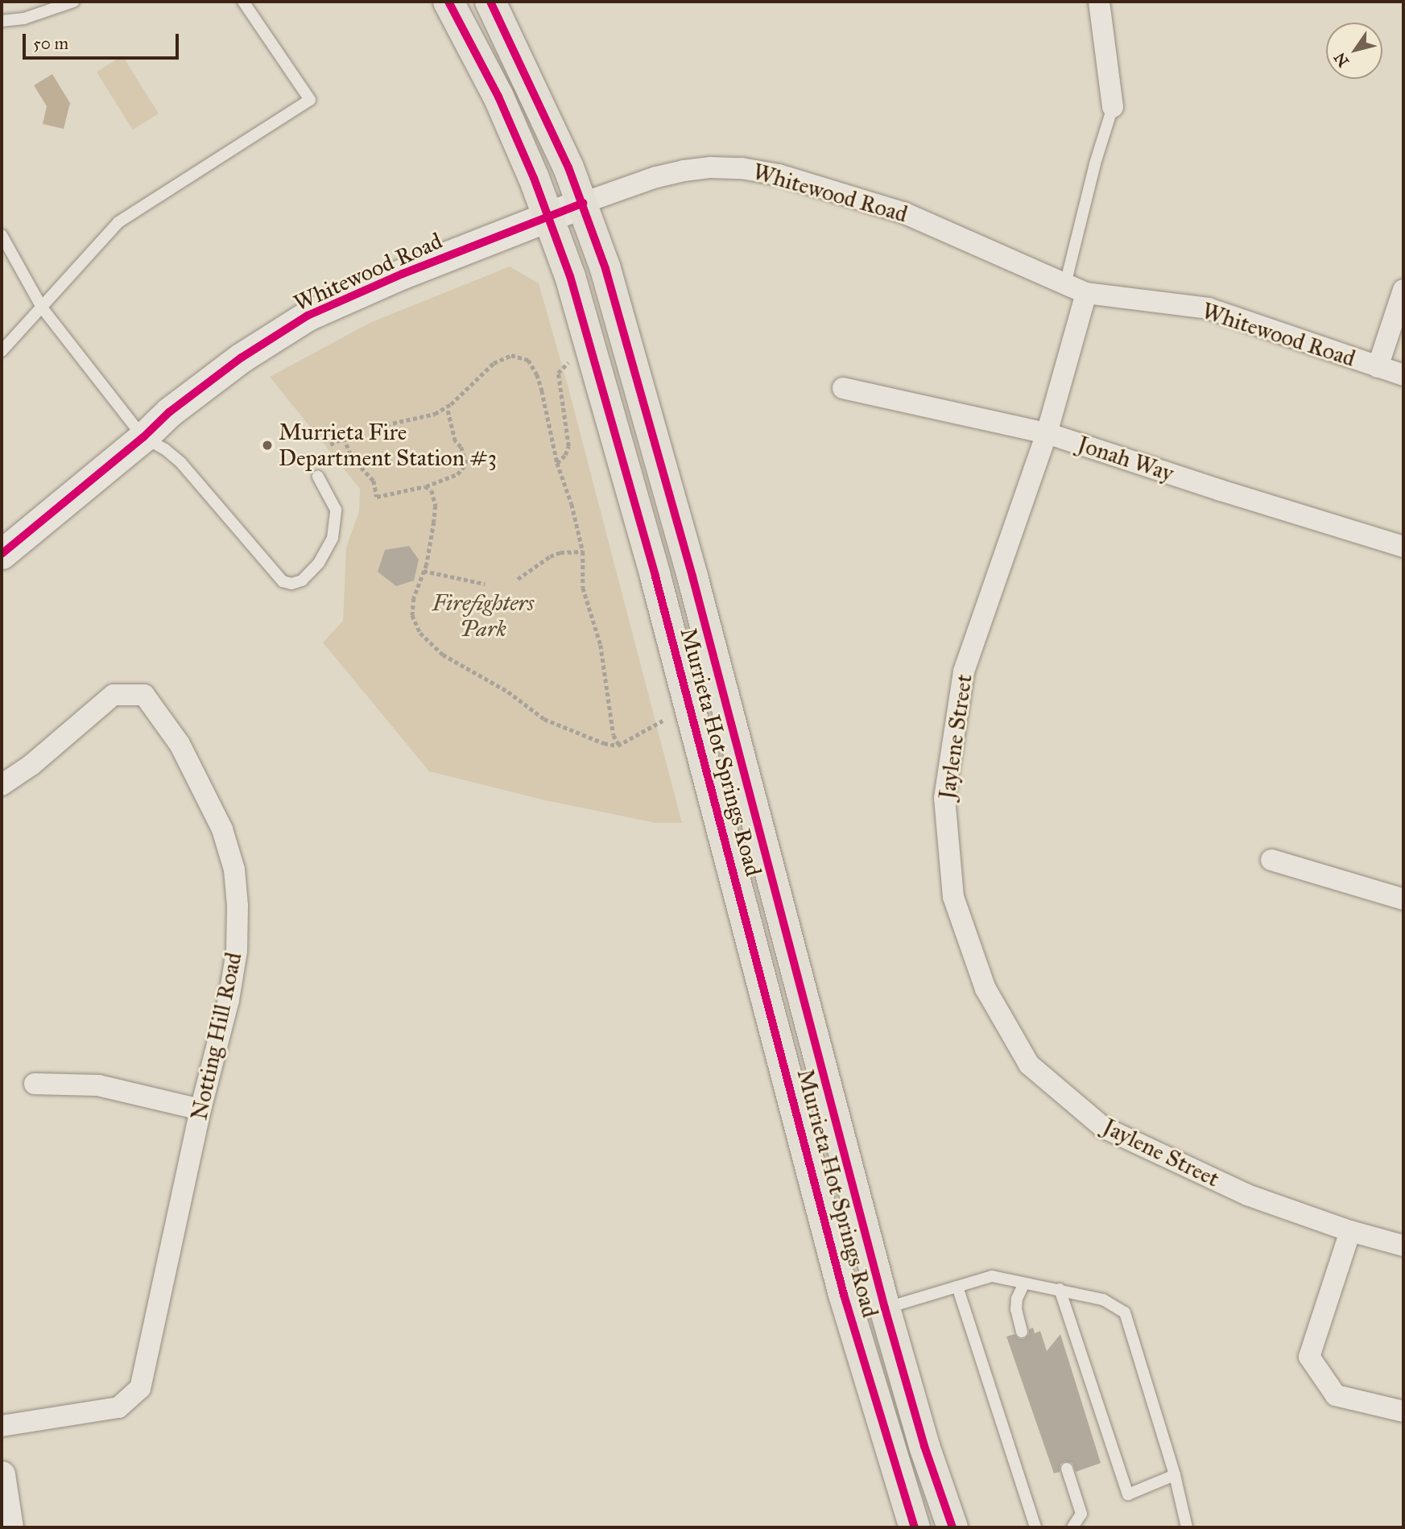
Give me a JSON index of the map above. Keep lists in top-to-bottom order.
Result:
{
  "streets": {
    "main road": ["Whitewood Road", "Murrieta Hot Springs Road"],
    "street": ["Jonah Way", "Jaylene Street", "Notting Hill Road"]
  },
  "crossings": [
    ["Whitewood Road", "Jaylene Street"],
    ["Whitewood Road", "Murrieta Hot Springs Road"],
    ["Jonah Way", "Jaylene Street"]
  ],
  "parks": ["Firefighters Park"],
  "places": ["Murrieta Fire Department Station #3"],
  "scale_bar": "50 m",
  "north": "bottom left"
}
